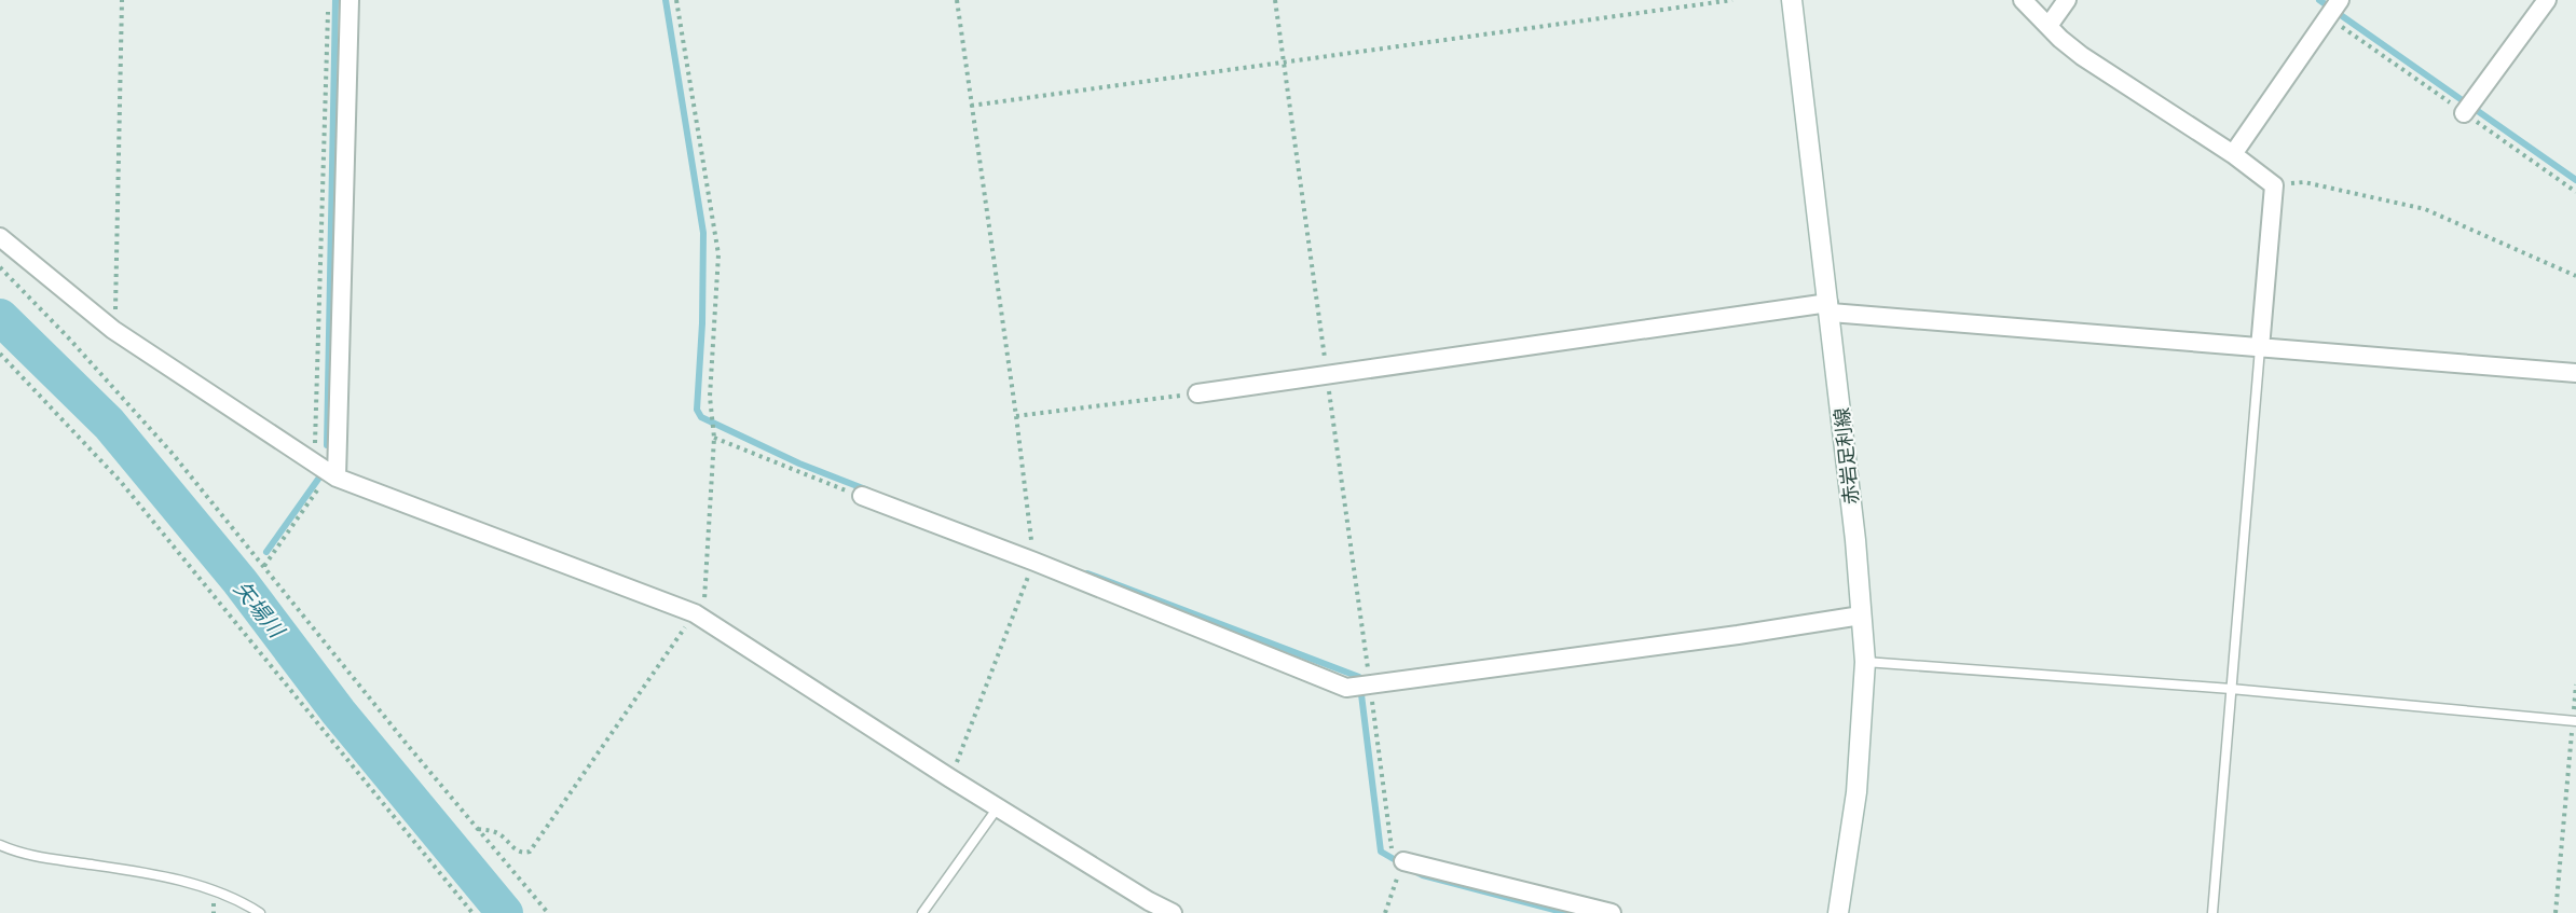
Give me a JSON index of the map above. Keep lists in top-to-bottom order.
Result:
{
  "streets": {
    "main road": ["赤岩足利線"]
  },
  "water": ["矢場川"]
}
